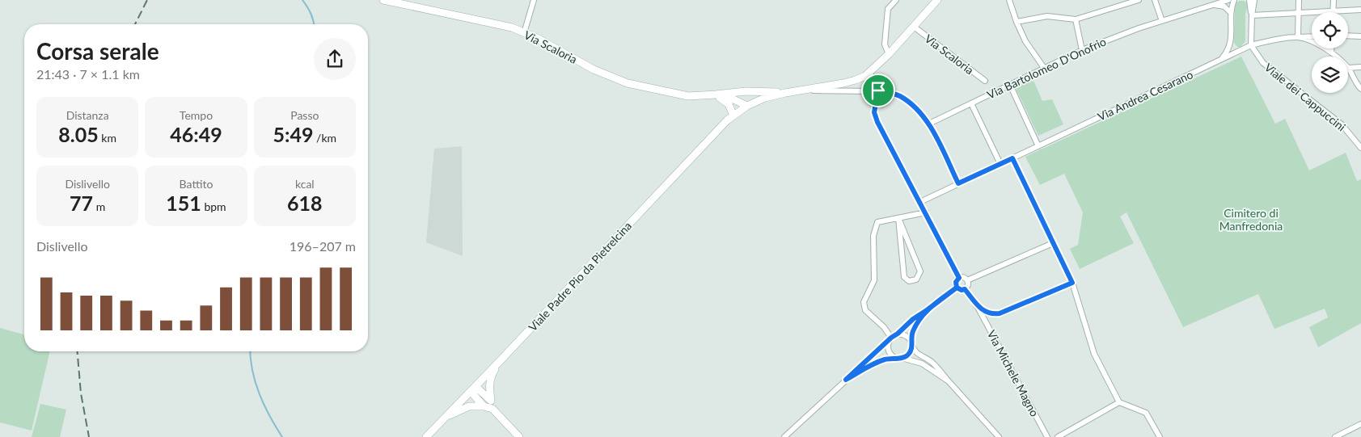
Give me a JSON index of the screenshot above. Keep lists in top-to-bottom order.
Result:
{
  "streets": {
    "main road": ["Via Scaloria", "Viale Padre Pio da Pietrelcina"],
    "street": [
      "Via Bartolomeo D'Onofrio",
      "Via Andrea Cesarano",
      "Viale dei Cappuccini",
      "Via Michele Magno"
    ]
  },
  "crossings": [
    ["Via Scaloria", "Via Bartolomeo D'Onofrio"],
    ["Via Scaloria", "Via Andrea Cesarano"],
    ["Via Scaloria", "Viale Padre Pio da Pietrelcina"],
    ["Via Andrea Cesarano", "Viale dei Cappuccini"]
  ],
  "parks": ["Cimitero di Manfredonia"],
  "page": {
    "heading": ["Corsa serale", "21:43 · 7 × 1.1 km"],
    "stats": [
      ["Distanza", "8.05 km"],
      ["Tempo", "46:49"],
      ["Passo", "5:49 /km"],
      ["Dislivello", "77 m"],
      ["Battito", "151 bpm"],
      ["kcal", "618"]
    ],
    "chart": ["Dislivello", "196–207 m"]
  }
}
